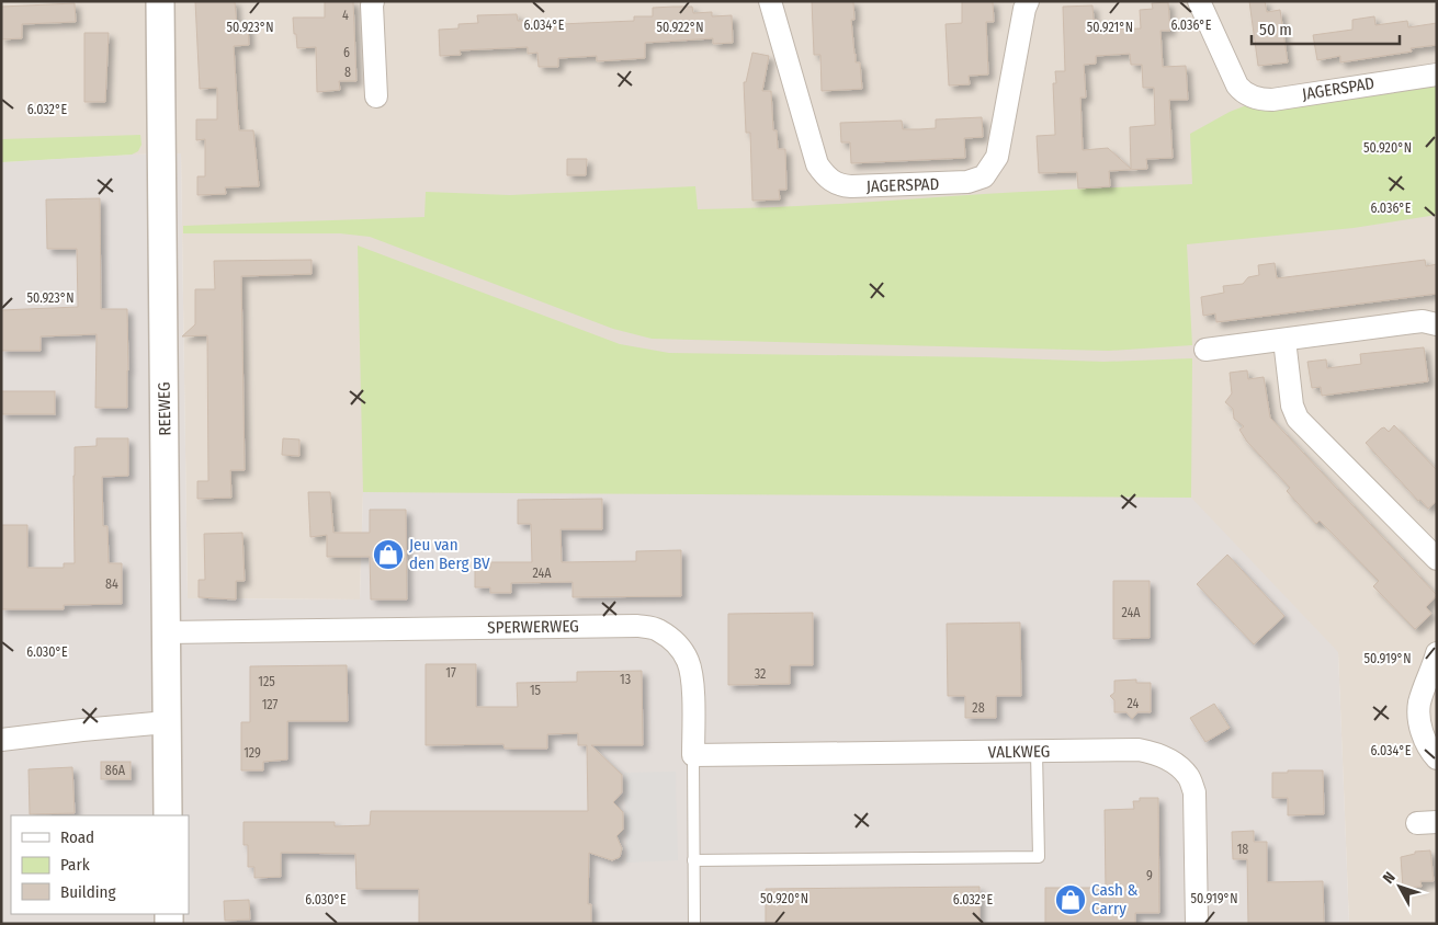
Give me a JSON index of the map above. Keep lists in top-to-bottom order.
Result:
{
  "streets": {
    "street": [
      "JAGERSPAD",
      "REEWEG",
      "SPERWERWEG",
      "VALKWEG"
    ]
  },
  "crossings": [
    ["REEWEG", "SPERWERWEG"],
    ["SPERWERWEG", "VALKWEG"]
  ],
  "places": {
    "shop": ["Jeu van den Berg BV", "Cash & Carry"]
  },
  "house_numbers": [
    "4",
    "6",
    "8",
    "24A",
    "84",
    "24A",
    "17",
    "32",
    "13",
    "125",
    "15",
    "24",
    "127",
    "28",
    "129",
    "86A",
    "18",
    "9"
  ],
  "legend": ["Road", "Park", "Building"],
  "scale_bar": "50 m",
  "north": "top left",
  "coordinates": [
    "6.034°E",
    "6.036°E",
    "50.923°N",
    "50.922°N",
    "50.921°N",
    "6.032°E",
    "50.920°N",
    "6.030°E",
    "50.919°N"
  ]
}
